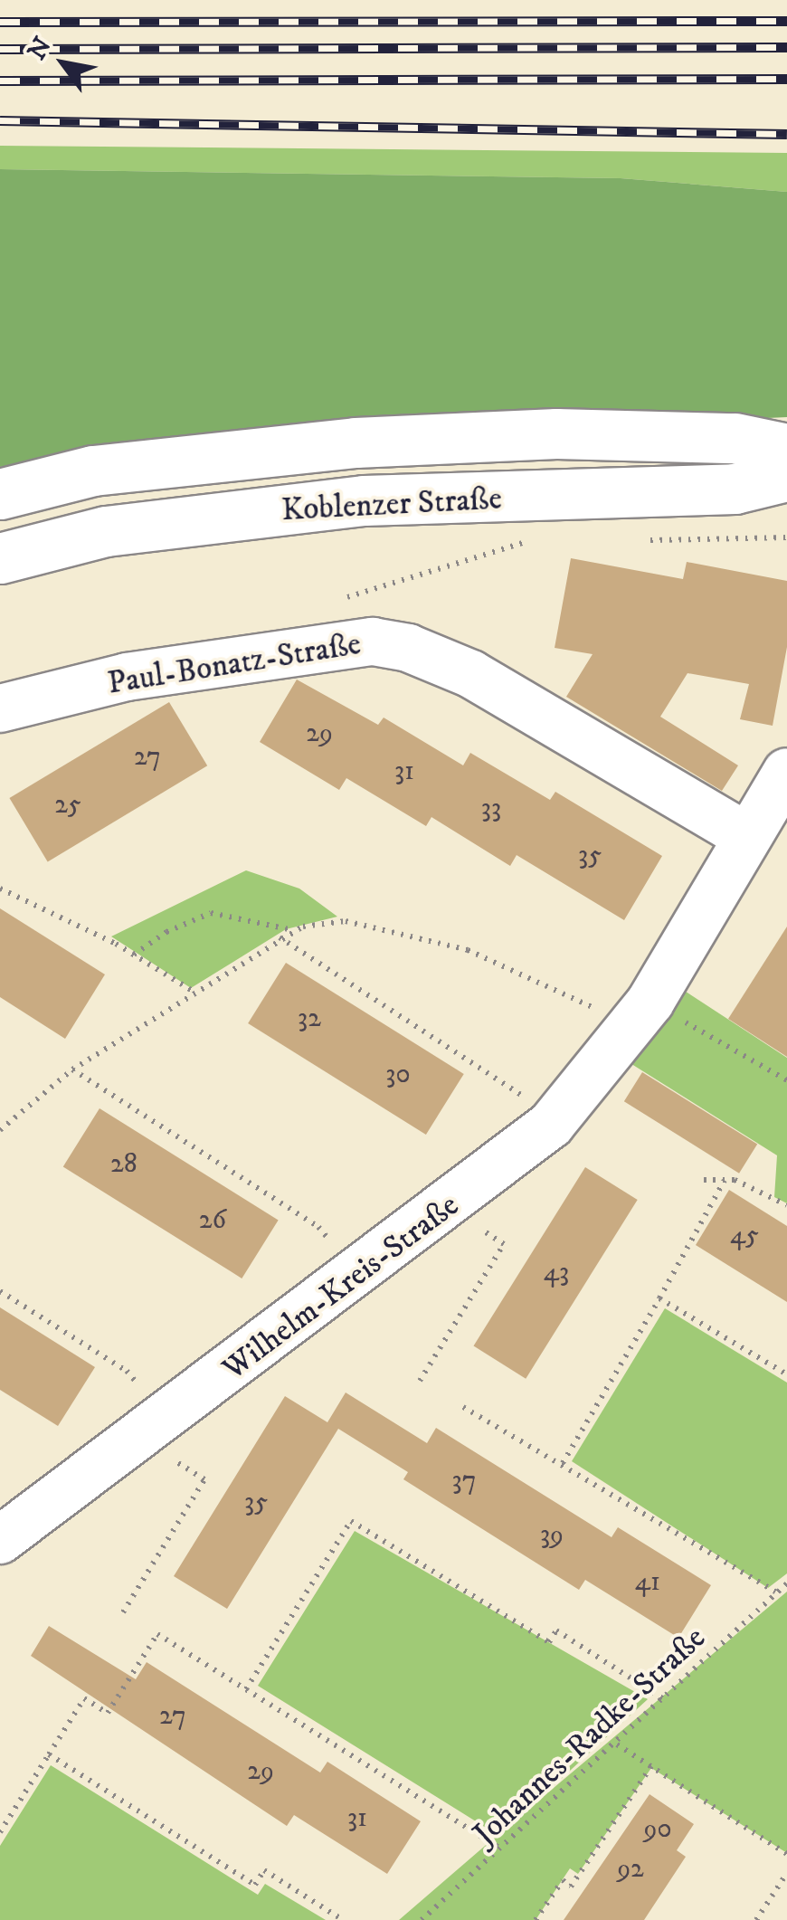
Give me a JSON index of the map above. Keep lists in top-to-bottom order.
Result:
{
  "streets": {
    "main road": ["Koblenzer Straße"],
    "street": ["Paul-Bonatz-Straße", "Wilhelm-Kreis-Straße"],
    "path": ["Johannes-Radke-Straße"]
  },
  "crossings": [
    ["Paul-Bonatz-Straße", "Wilhelm-Kreis-Straße"]
  ],
  "house_numbers": [
    "29",
    "27",
    "31",
    "25",
    "33",
    "35",
    "32",
    "30",
    "28",
    "26",
    "45",
    "43",
    "37",
    "35",
    "39",
    "41",
    "27",
    "29",
    "31",
    "90",
    "92"
  ],
  "north": "top left"
}
